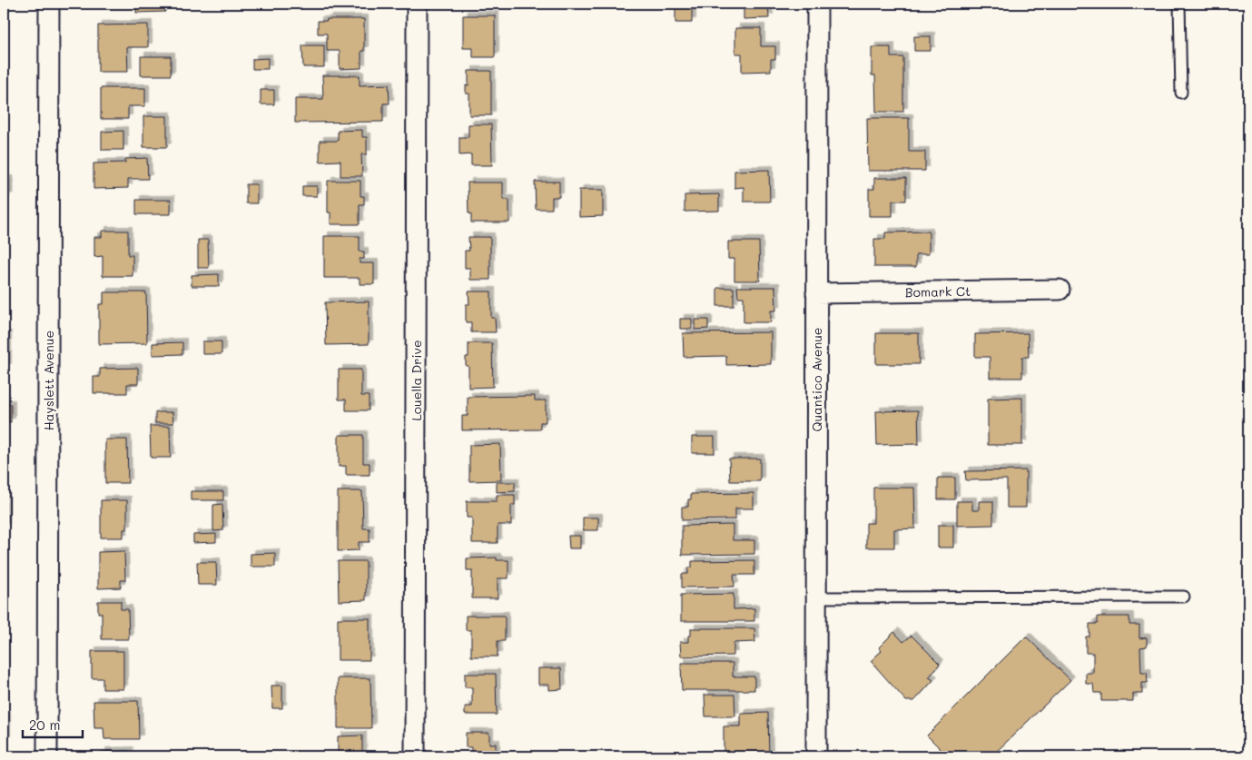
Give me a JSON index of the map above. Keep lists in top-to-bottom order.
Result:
{
  "streets": {
    "street": [
      "Bomark Ct",
      "Quantico Avenue",
      "Hayslett Avenue",
      "Louella Drive"
    ]
  },
  "crossings": [
    ["Bomark Ct", "Quantico Avenue"]
  ],
  "scale_bar": "20 m"
}
